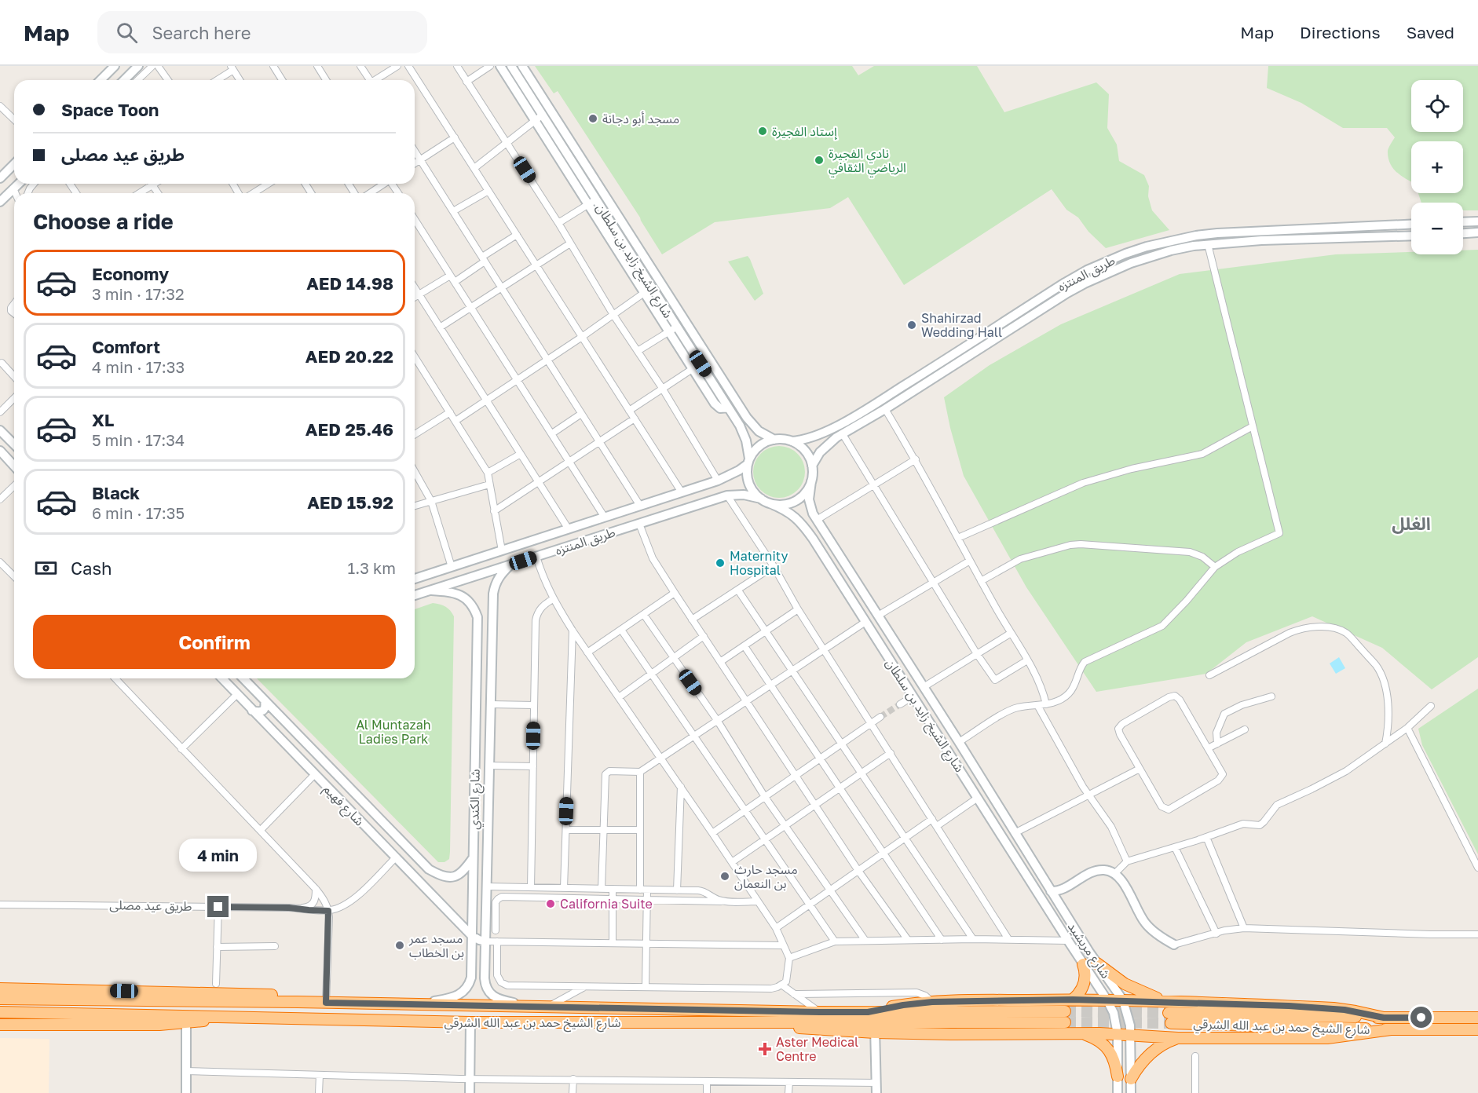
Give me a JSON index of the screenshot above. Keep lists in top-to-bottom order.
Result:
{
  "streets": {
    "highway": ["شارع الشيخ حمد بن عبد الله الشرقي"],
    "street": [
      "شارع الشيخ زايد بن سلطان",
      "طريق المنتزه",
      "شارع الكندي",
      "شارع فهيم",
      "طريق عيد مصلى",
      "شارع مريشيد"
    ]
  },
  "crossings": [
    ["شارع الشيخ زايد بن سلطان", "طريق المنتزه"],
    ["شارع الشيخ زايد بن سلطان", "شارع مريشيد"],
    ["طريق المنتزه", "شارع الكندي"],
    ["شارع الكندي", "شارع فهيم"],
    ["شارع الكندي", "شارع الشيخ حمد بن عبد الله الشرقي"],
    ["شارع فهيم", "طريق عيد مصلى"]
  ],
  "districts": ["الغلل"],
  "parks": ["Al Muntazah Ladies Park"],
  "places": {
    "other": [
      "مسجد أبو دجانة",
      "إستاد الفجيرة",
      "نادي الفجيرة الرياضي الثقافي",
      "Shahirzad Wedding Hall",
      "Maternity Hospital",
      "مسجد حارث بن النعمان",
      "California Suite",
      "مسجد عمر بن الخطاب"
    ],
    "health": ["Aster Medical Centre"]
  },
  "page": {
    "header": "Map",
    "search": "Search here",
    "nav": ["Map", "Directions", "Saved"],
    "map_buttons": ["+", "−"],
    "banner": ["Space Toon", "طريق عيد مصلى"],
    "heading": "Choose a ride",
    "list": [
      {
        "name": "Economy",
        "note": "3 min · 17:32",
        "value": "AED 14.98"
      },
      {
        "name": "Comfort",
        "note": "4 min · 17:33",
        "value": "AED 20.22"
      },
      {
        "name": "XL",
        "note": "5 min · 17:34",
        "value": "AED 25.46"
      },
      {
        "name": "Black",
        "note": "6 min · 17:35",
        "value": "AED 15.92"
      }
    ],
    "pay": ["Cash", "1.3 km"],
    "buttons": "Confirm",
    "bubble": "4 min"
  }
}
